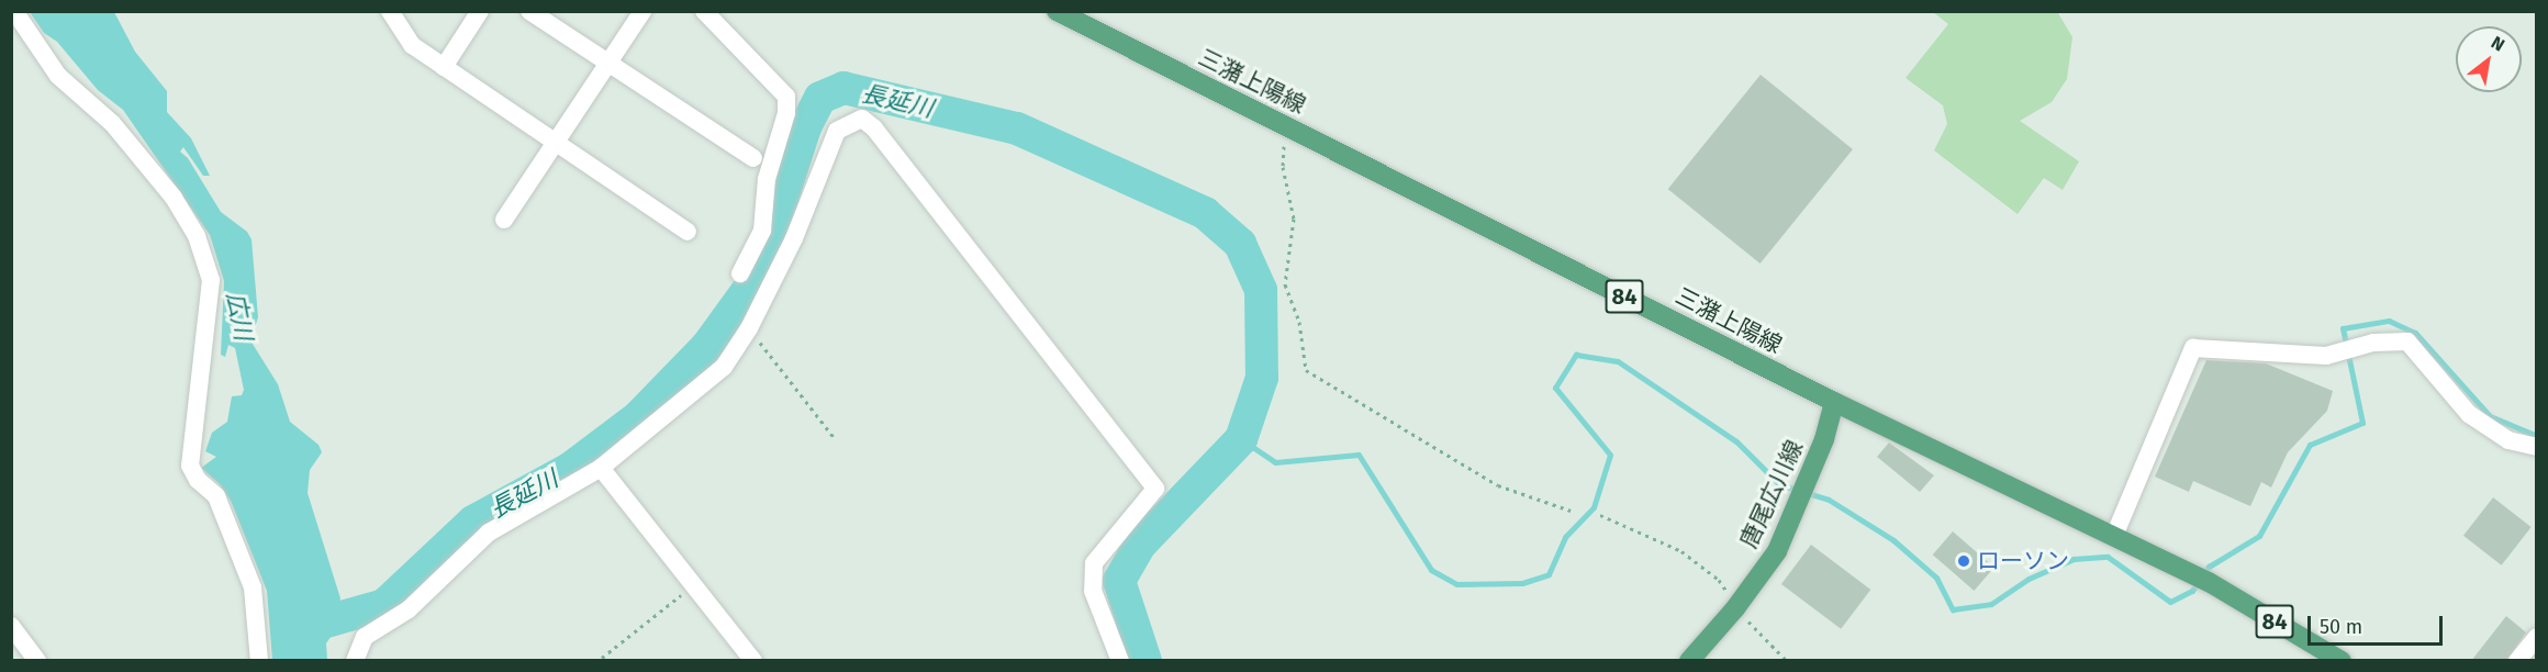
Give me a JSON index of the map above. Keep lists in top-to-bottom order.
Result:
{
  "streets": {
    "main road": ["三潴上陽線", "84", "唐尾広川線"]
  },
  "crossings": [
    ["三潴上陽線", "唐尾広川線"]
  ],
  "water": ["長延川", "広川"],
  "places": ["ローソン"],
  "scale_bar": "50 m",
  "north": "top right"
}
